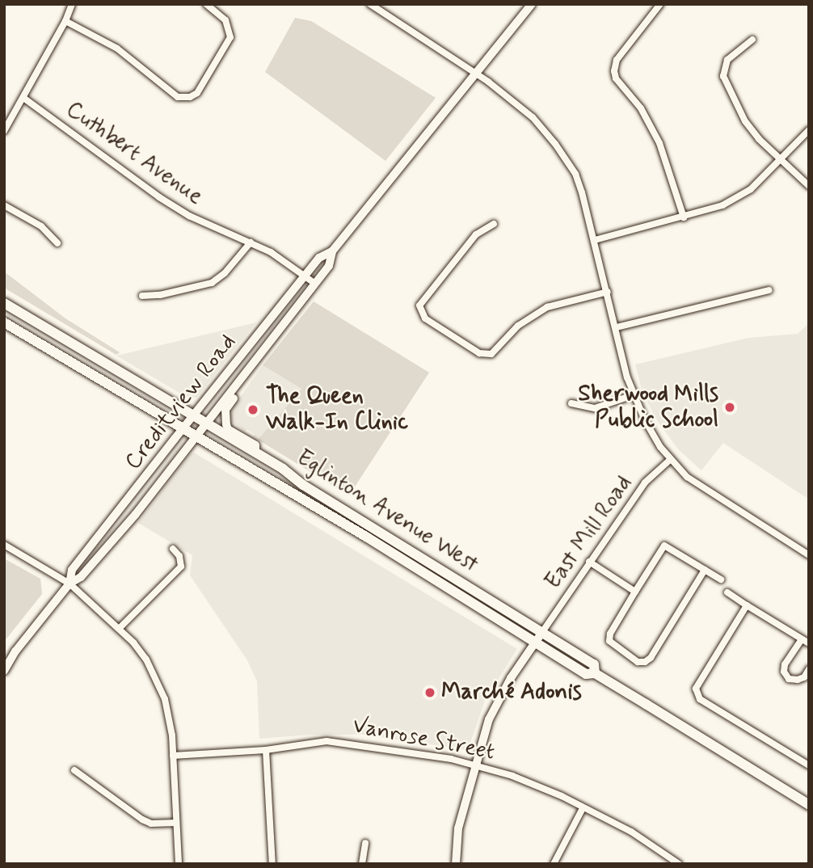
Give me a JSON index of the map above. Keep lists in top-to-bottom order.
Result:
{
  "streets": {
    "main road": ["Creditview Road", "Eglinton Avenue West"],
    "street": ["Cuthbert Avenue", "East Mill Road", "Vanrose Street"]
  },
  "crossings": [
    ["Cuthbert Avenue", "Creditview Road"],
    ["Creditview Road", "Eglinton Avenue West"],
    ["Eglinton Avenue West", "East Mill Road"]
  ],
  "places": ["Sherwood Mills Public School", "The Queen Walk-In Clinic", "Marché Adonis"]
}
